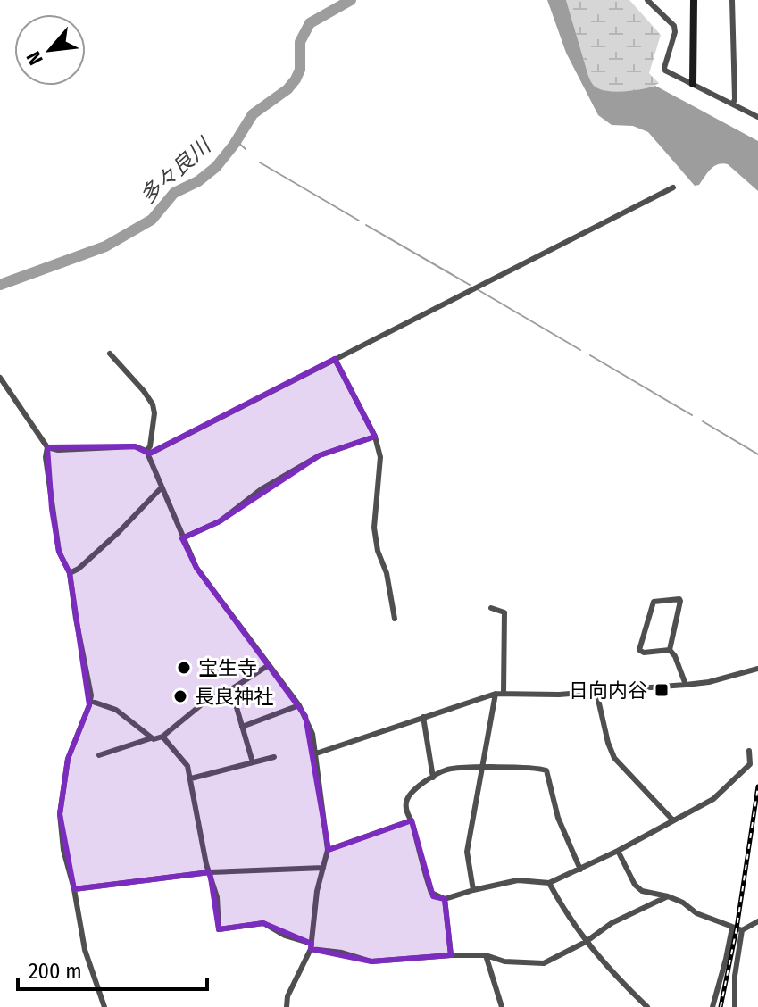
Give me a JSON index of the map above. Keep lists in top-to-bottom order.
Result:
{
  "water": ["多々良川"],
  "places": {
    "other": ["宝生寺", "長良神社"],
    "transit": ["日向内谷"]
  },
  "scale_bar": "200 m",
  "north": "bottom left"
}
